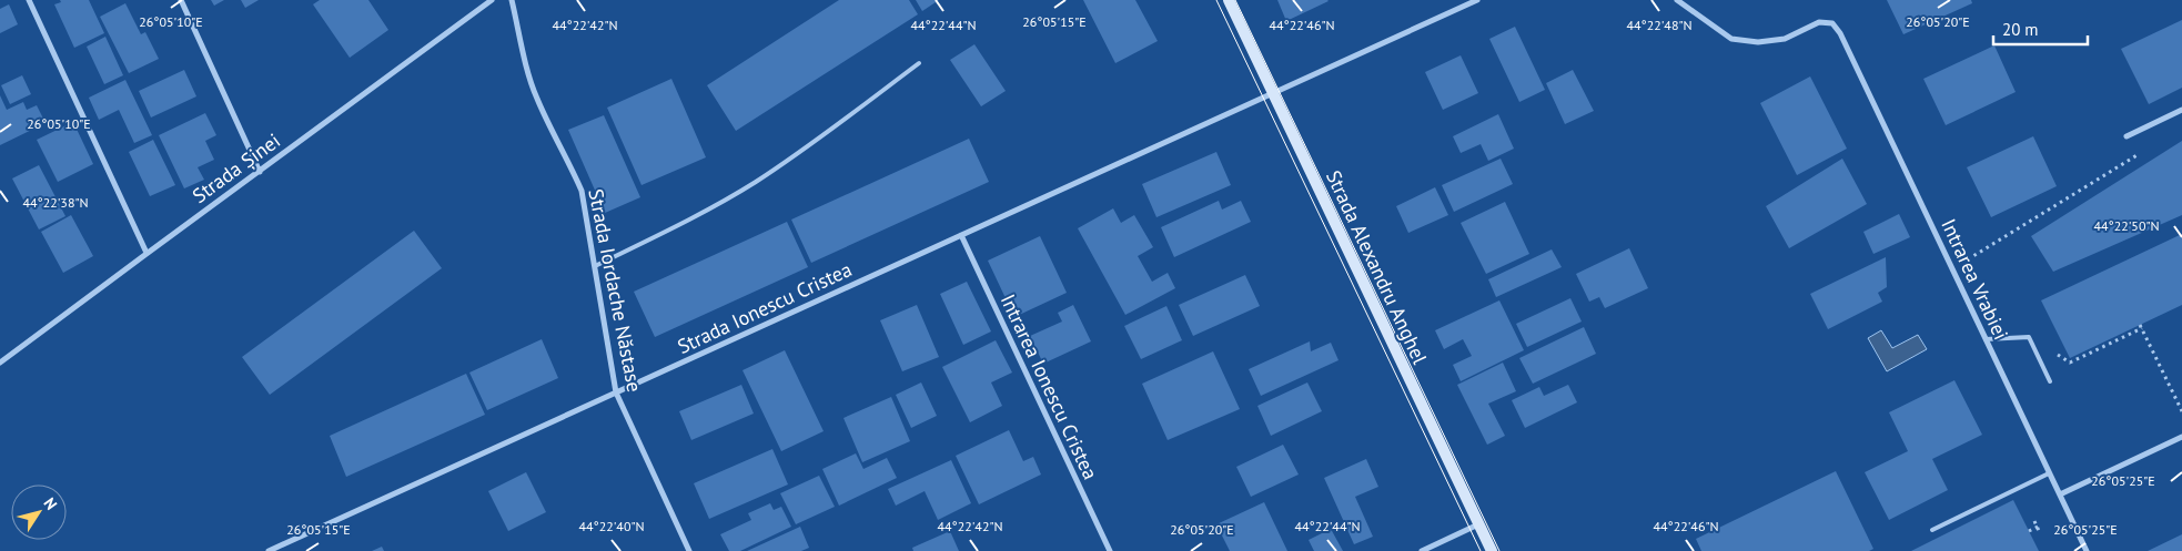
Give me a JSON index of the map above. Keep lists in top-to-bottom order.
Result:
{
  "streets": {
    "main road": ["Strada Alexandru Anghel"],
    "street": [
      "Strada Șinei",
      "Intrarea Vrabiei",
      "Strada Iordache Năstase",
      "Strada Ionescu Cristea",
      "Intrarea Ionescu Cristea"
    ]
  },
  "crossings": [
    ["Strada Alexandru Anghel", "Strada Ionescu Cristea"],
    ["Strada Iordache Năstase", "Strada Ionescu Cristea"],
    ["Strada Ionescu Cristea", "Intrarea Ionescu Cristea"]
  ],
  "scale_bar": "20 m",
  "north": "top right",
  "coordinates": [
    "26°05'10\"E",
    "26°05'15\"E",
    "26°05'20\"E",
    "44°22'42\"N",
    "44°22'44\"N",
    "44°22'46\"N",
    "44°22'48\"N",
    "44°22'38\"N",
    "44°22'50\"N",
    "26°05'25\"E",
    "44°22'40\"N"
  ]
}
